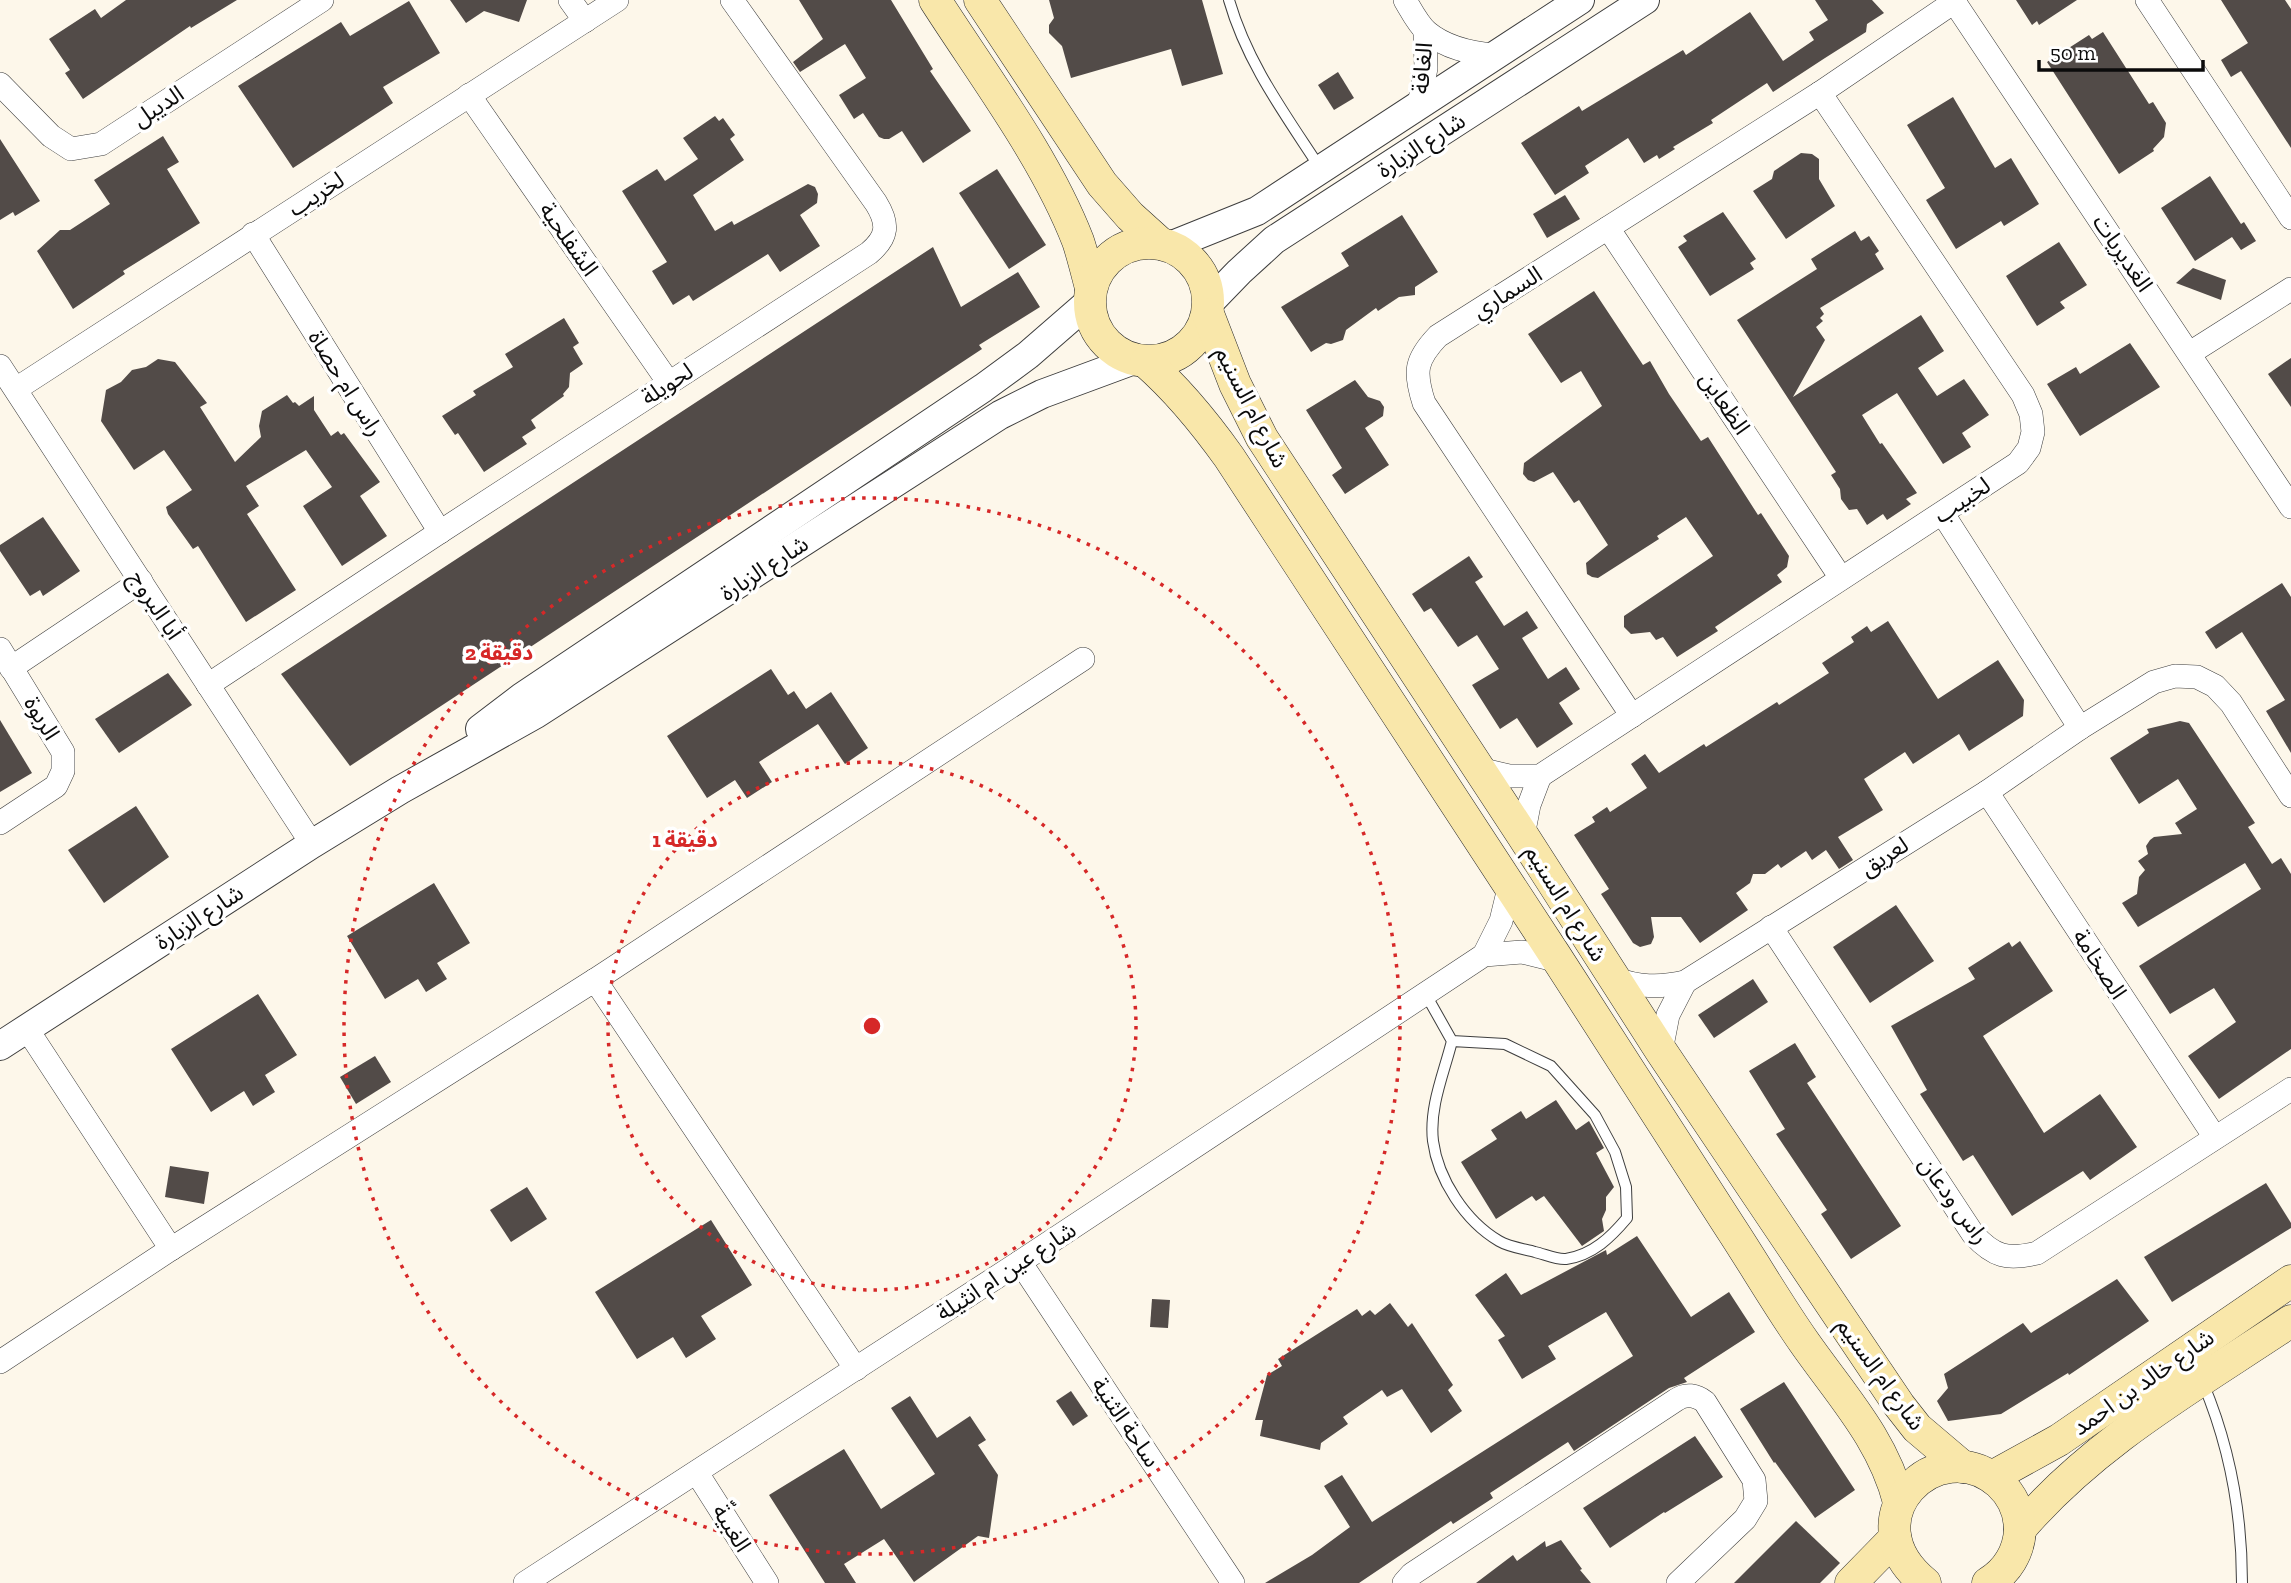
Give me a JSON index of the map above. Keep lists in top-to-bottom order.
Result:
{
  "streets": {
    "main road": ["شارع ام السنيم", "شارع خالد بن احمد"],
    "street": [
      "الغافة",
      "الديبل",
      "شارع الزبارة",
      "لخريب",
      "الشفلحية",
      "الغديريات",
      "السماري",
      "راس ام حصاة",
      "لحويلة",
      "الظعاين",
      "لخبيب",
      "أبا البروج",
      "الربوة",
      "لعريق",
      "الصخامة",
      "راس ودعان",
      "شارع عين ام انثيلة",
      "ساحة الثنية",
      "الغبيةّ"
    ]
  },
  "crossings": [
    ["الغافة", "شارع الزبارة"],
    ["شارع الزبارة", "شارع ام السنيم"],
    ["شارع الزبارة", "أبا البروج"],
    ["لخريب", "الشفلحية"],
    ["لخريب", "راس ام حصاة"],
    ["لخريب", "أبا البروج"],
    ["الشفلحية", "لحويلة"],
    ["الغديريات", "السماري"],
    ["السماري", "الظعاين"],
    ["السماري", "لخبيب"],
    ["راس ام حصاة", "لحويلة"],
    ["لحويلة", "أبا البروج"],
    ["الظعاين", "لخبيب"],
    ["شارع ام السنيم", "لعريق"],
    ["شارع ام السنيم", "شارع عين ام انثيلة"],
    ["شارع ام السنيم", "شارع خالد بن احمد"],
    ["أبا البروج", "الربوة"],
    ["لعريق", "الصخامة"],
    ["لعريق", "راس ودعان"],
    ["الصخامة", "راس ودعان"],
    ["شارع عين ام انثيلة", "ساحة الثنية"],
    ["شارع عين ام انثيلة", "الغبيةّ"]
  ],
  "scale_bar": "50 m",
  "rings": ["2 دقيقة", "1 دقيقة"]
}
